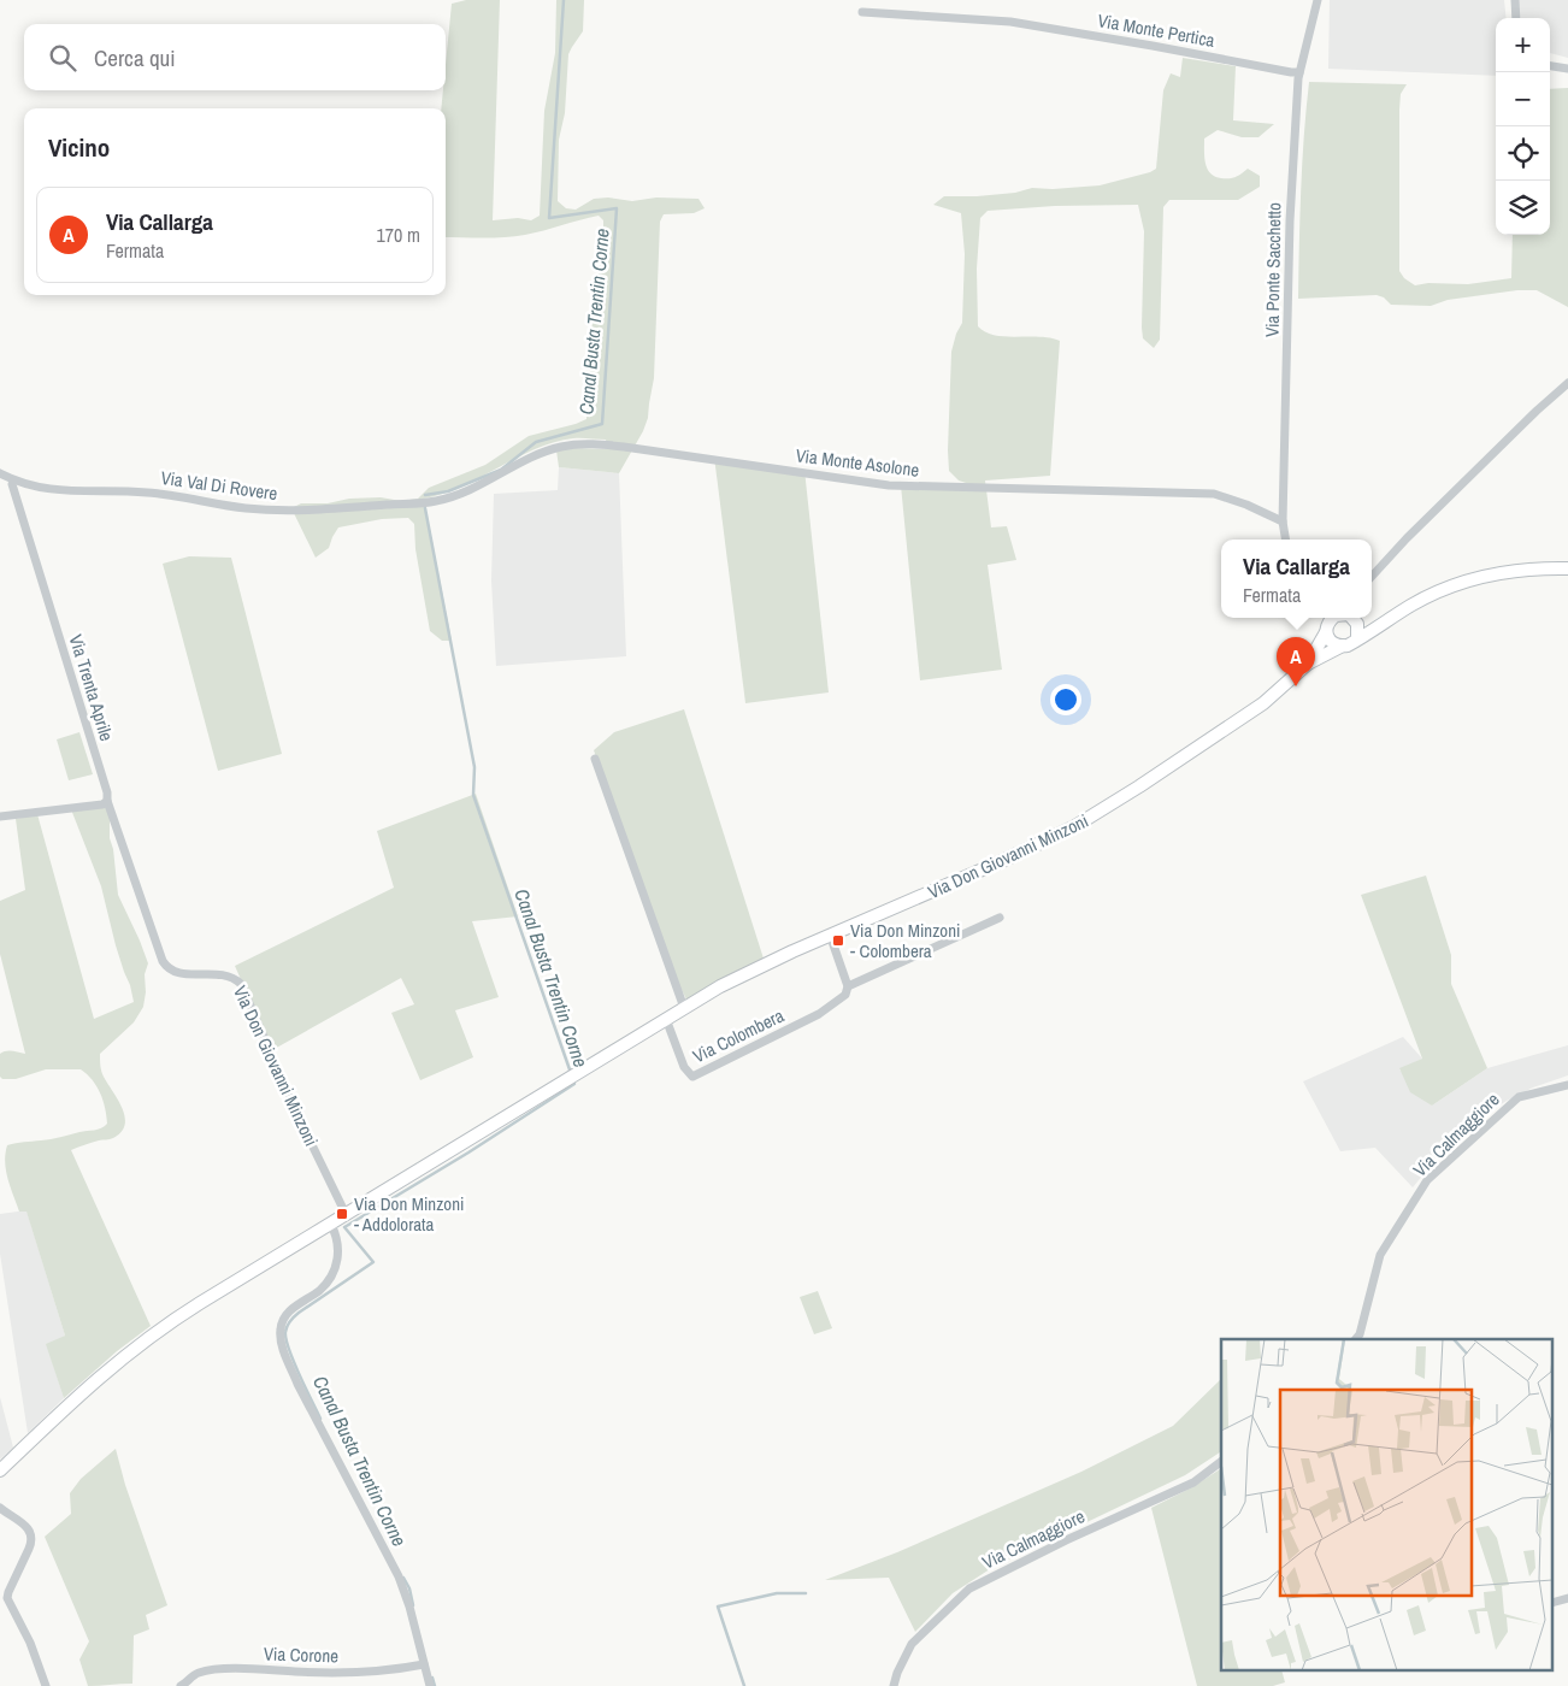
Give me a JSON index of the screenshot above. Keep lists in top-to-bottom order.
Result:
{
  "streets": {
    "street": [
      "Via Monte Pertica",
      "Via Ponte Sacchetto",
      "Via Monte Asolone",
      "Via Val Di Rovere",
      "Via Trenta Aprile",
      "Via Don Giovanni Minzoni",
      "Via Colombera",
      "Via Calmaggiore",
      "Via Corone"
    ]
  },
  "crossings": [
    ["Via Monte Pertica", "Via Ponte Sacchetto"],
    ["Via Ponte Sacchetto", "Via Monte Asolone"],
    ["Via Monte Asolone", "Via Val Di Rovere"],
    ["Via Val Di Rovere", "Via Trenta Aprile"],
    ["Via Trenta Aprile", "Via Don Giovanni Minzoni"],
    ["Via Don Giovanni Minzoni", "Via Colombera"]
  ],
  "water": ["Canal Busta Trentin Corne"],
  "places": {
    "transit": ["Via Don Minzoni - Colombera", "Via Don Minzoni - Addolorata"]
  },
  "page": {
    "map_buttons": ["+", "−"],
    "search": "Cerca qui",
    "heading": "Vicino",
    "list": [
      {
        "mark": "A",
        "name": "Via Callarga",
        "note": "Fermata",
        "value": "170 m"
      }
    ],
    "popup": ["Via Callarga", "Fermata"],
    "pins": "A"
  }
}
